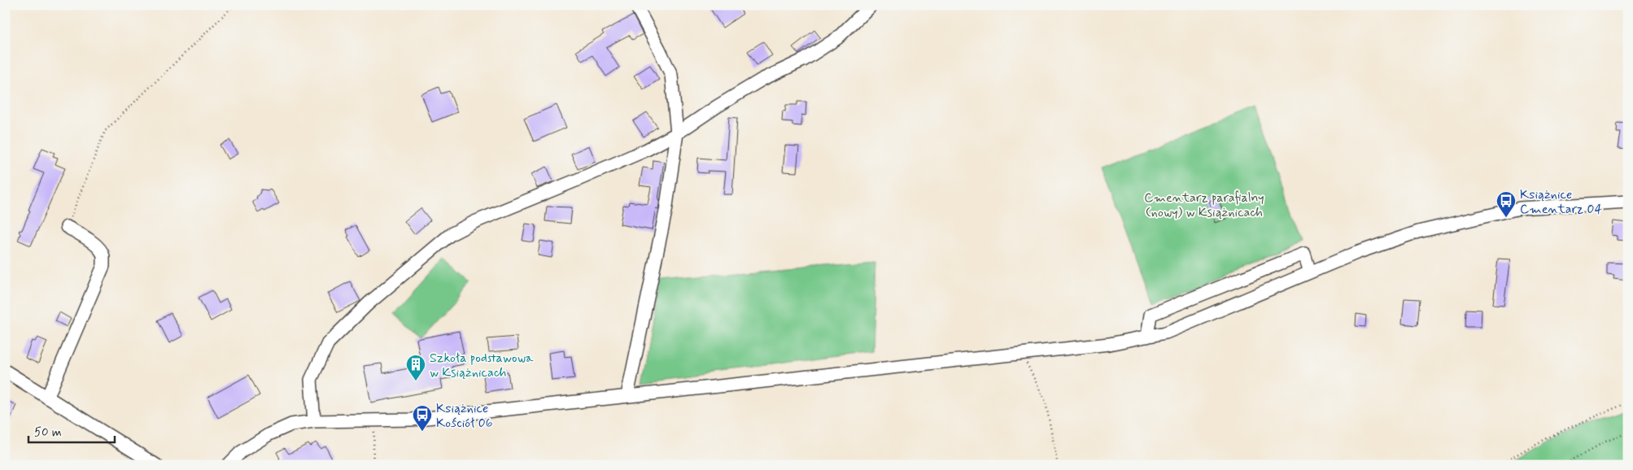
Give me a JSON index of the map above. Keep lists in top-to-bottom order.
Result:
{
  "parks": ["Cmentarz parafialny (nowy) w Książnicach"],
  "places": {
    "bus stop": ["Książnice Cmentarz 04", "Książnice Kościół 06"],
    "building": ["Szkoła podstawowa w Książnicach"]
  },
  "scale_bar": "50 m"
}
